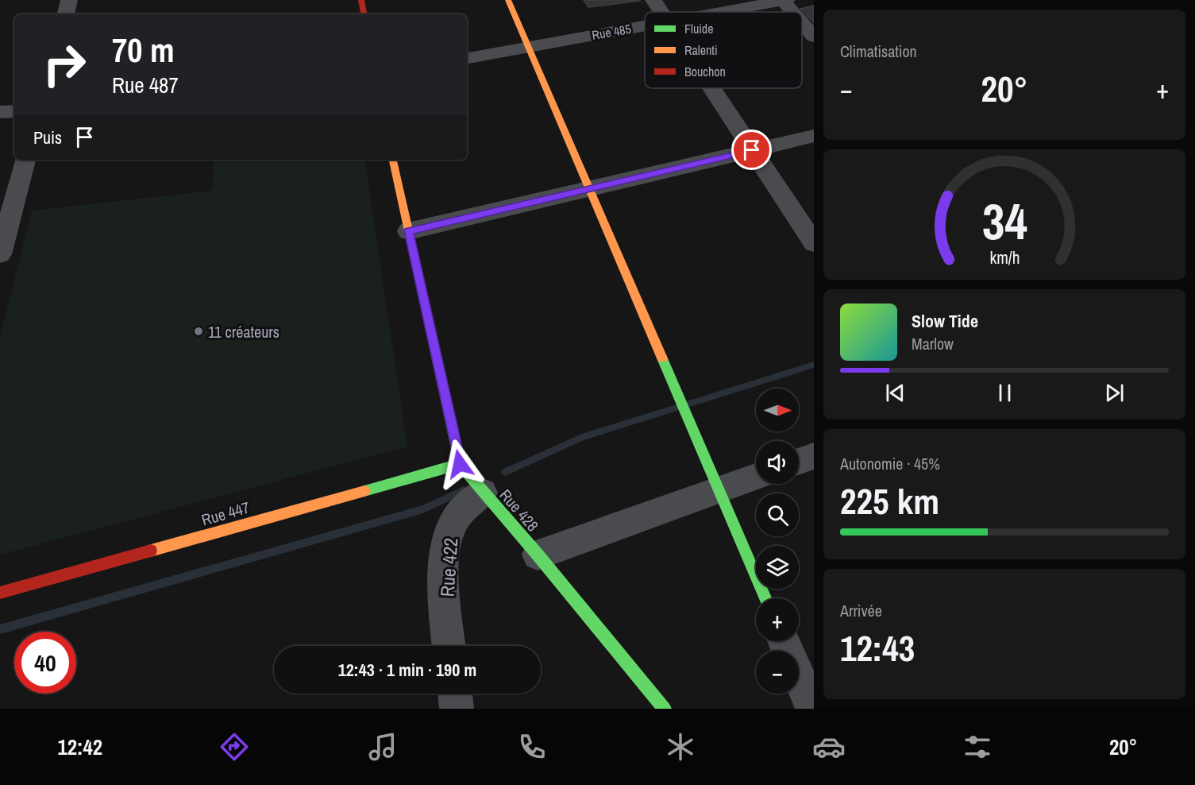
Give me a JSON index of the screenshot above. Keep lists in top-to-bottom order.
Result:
{
  "streets": {
    "street": [
      "Rue 485",
      "Rue 428",
      "Rue 447",
      "Rue 422"
    ]
  },
  "crossings": [
    ["Rue 428", "Rue 447"],
    ["Rue 428", "Rue 422"]
  ],
  "places": ["11 créateurs"],
  "legend": ["Fluide", "Ralenti", "Bouchon"],
  "north": "right",
  "page": {
    "tile": [
      "Climatisation",
      ["Autonomie · 45%", "225 km"],
      ["Arrivée", "12:43"]
    ],
    "turn": ["70 m", "Rue 487"],
    "heat": ["−", "20°", "+"],
    "then": "Puis",
    "song": ["Slow Tide", "Marlow"],
    "map_buttons": ["+", "−"],
    "limit": "40",
    "trip": "12:43 · 1 min · 190 m",
    "tabs": ["12:42", "20°"],
    "gauge": ["34", "km/h"]
  }
}
